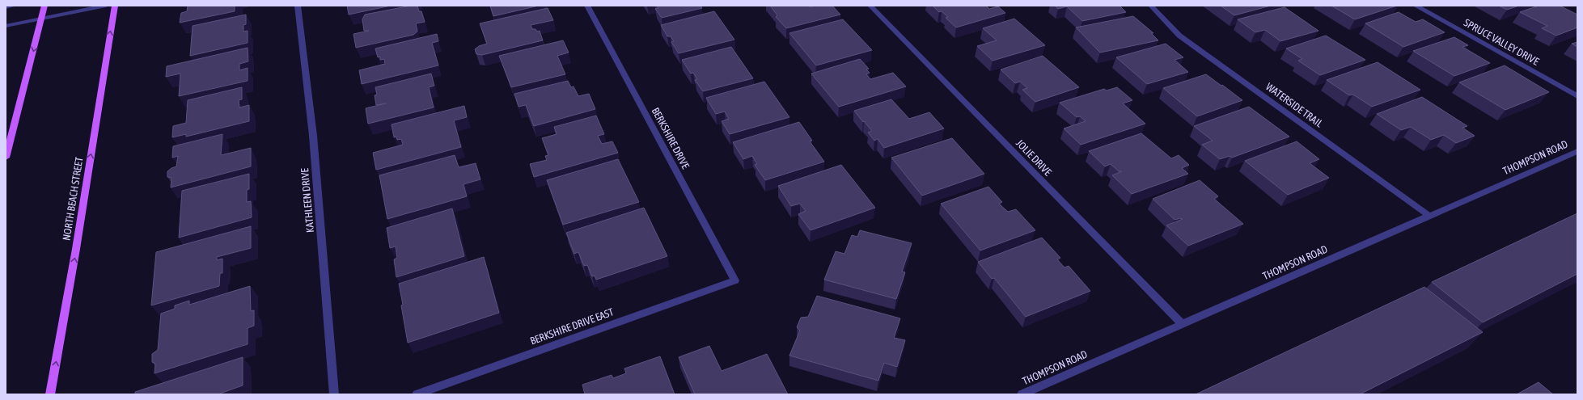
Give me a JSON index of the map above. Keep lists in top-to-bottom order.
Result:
{
  "streets": {
    "main road": ["NORTH BEACH STREET"],
    "street": [
      "SPRUCE VALLEY DRIVE",
      "WATERSIDE TRAIL",
      "BERKSHIRE DRIVE",
      "JOLIE DRIVE",
      "THOMPSON ROAD",
      "KATHLEEN DRIVE",
      "BERKSHIRE DRIVE EAST"
    ]
  },
  "crossings": [
    ["WATERSIDE TRAIL", "THOMPSON ROAD"],
    ["BERKSHIRE DRIVE", "BERKSHIRE DRIVE EAST"],
    ["JOLIE DRIVE", "THOMPSON ROAD"]
  ],
  "one_way": ["NORTH BEACH STREET"]
}
